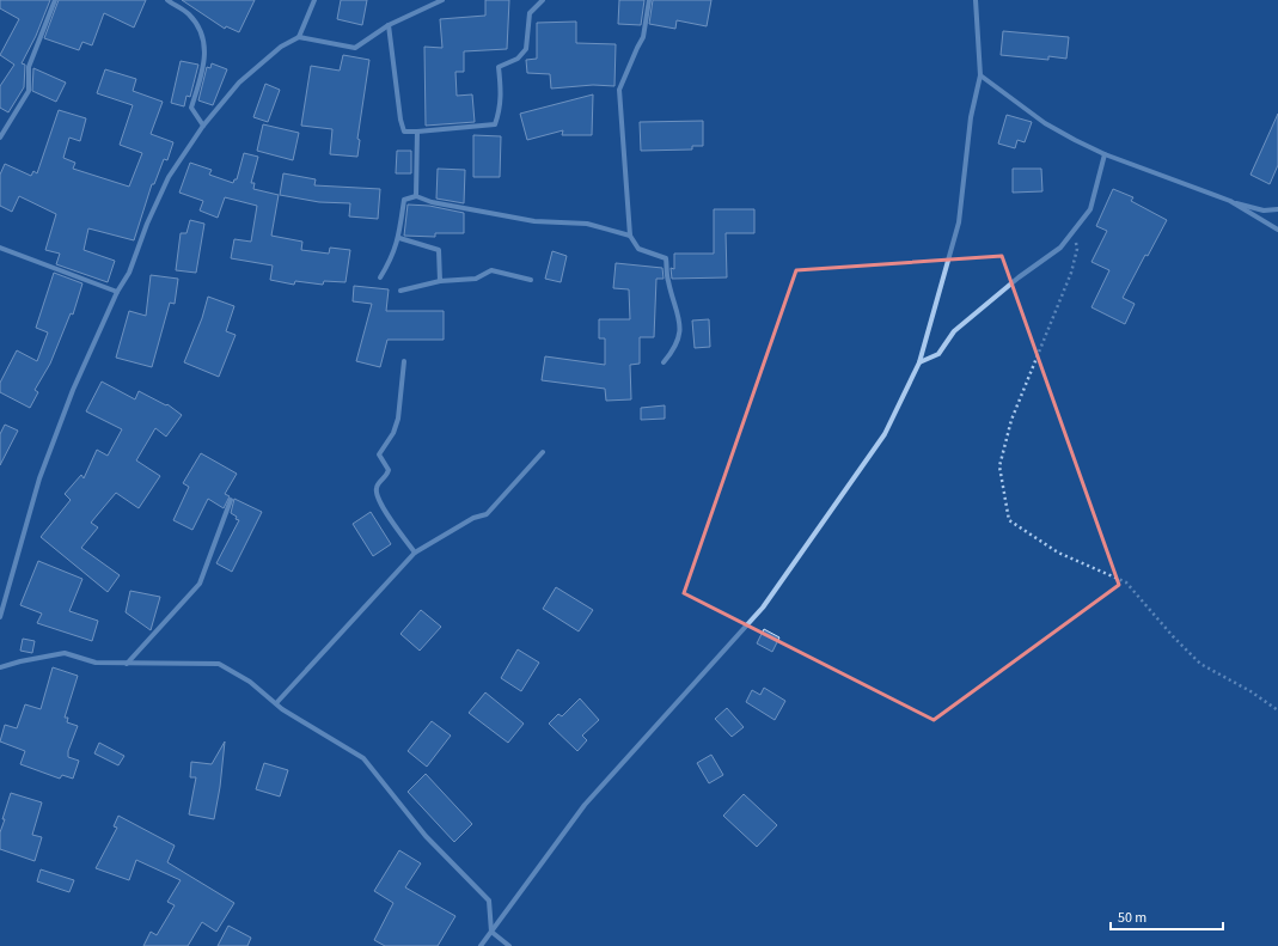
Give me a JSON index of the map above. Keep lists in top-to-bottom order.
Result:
{
  "scale_bar": "50 m"
}
